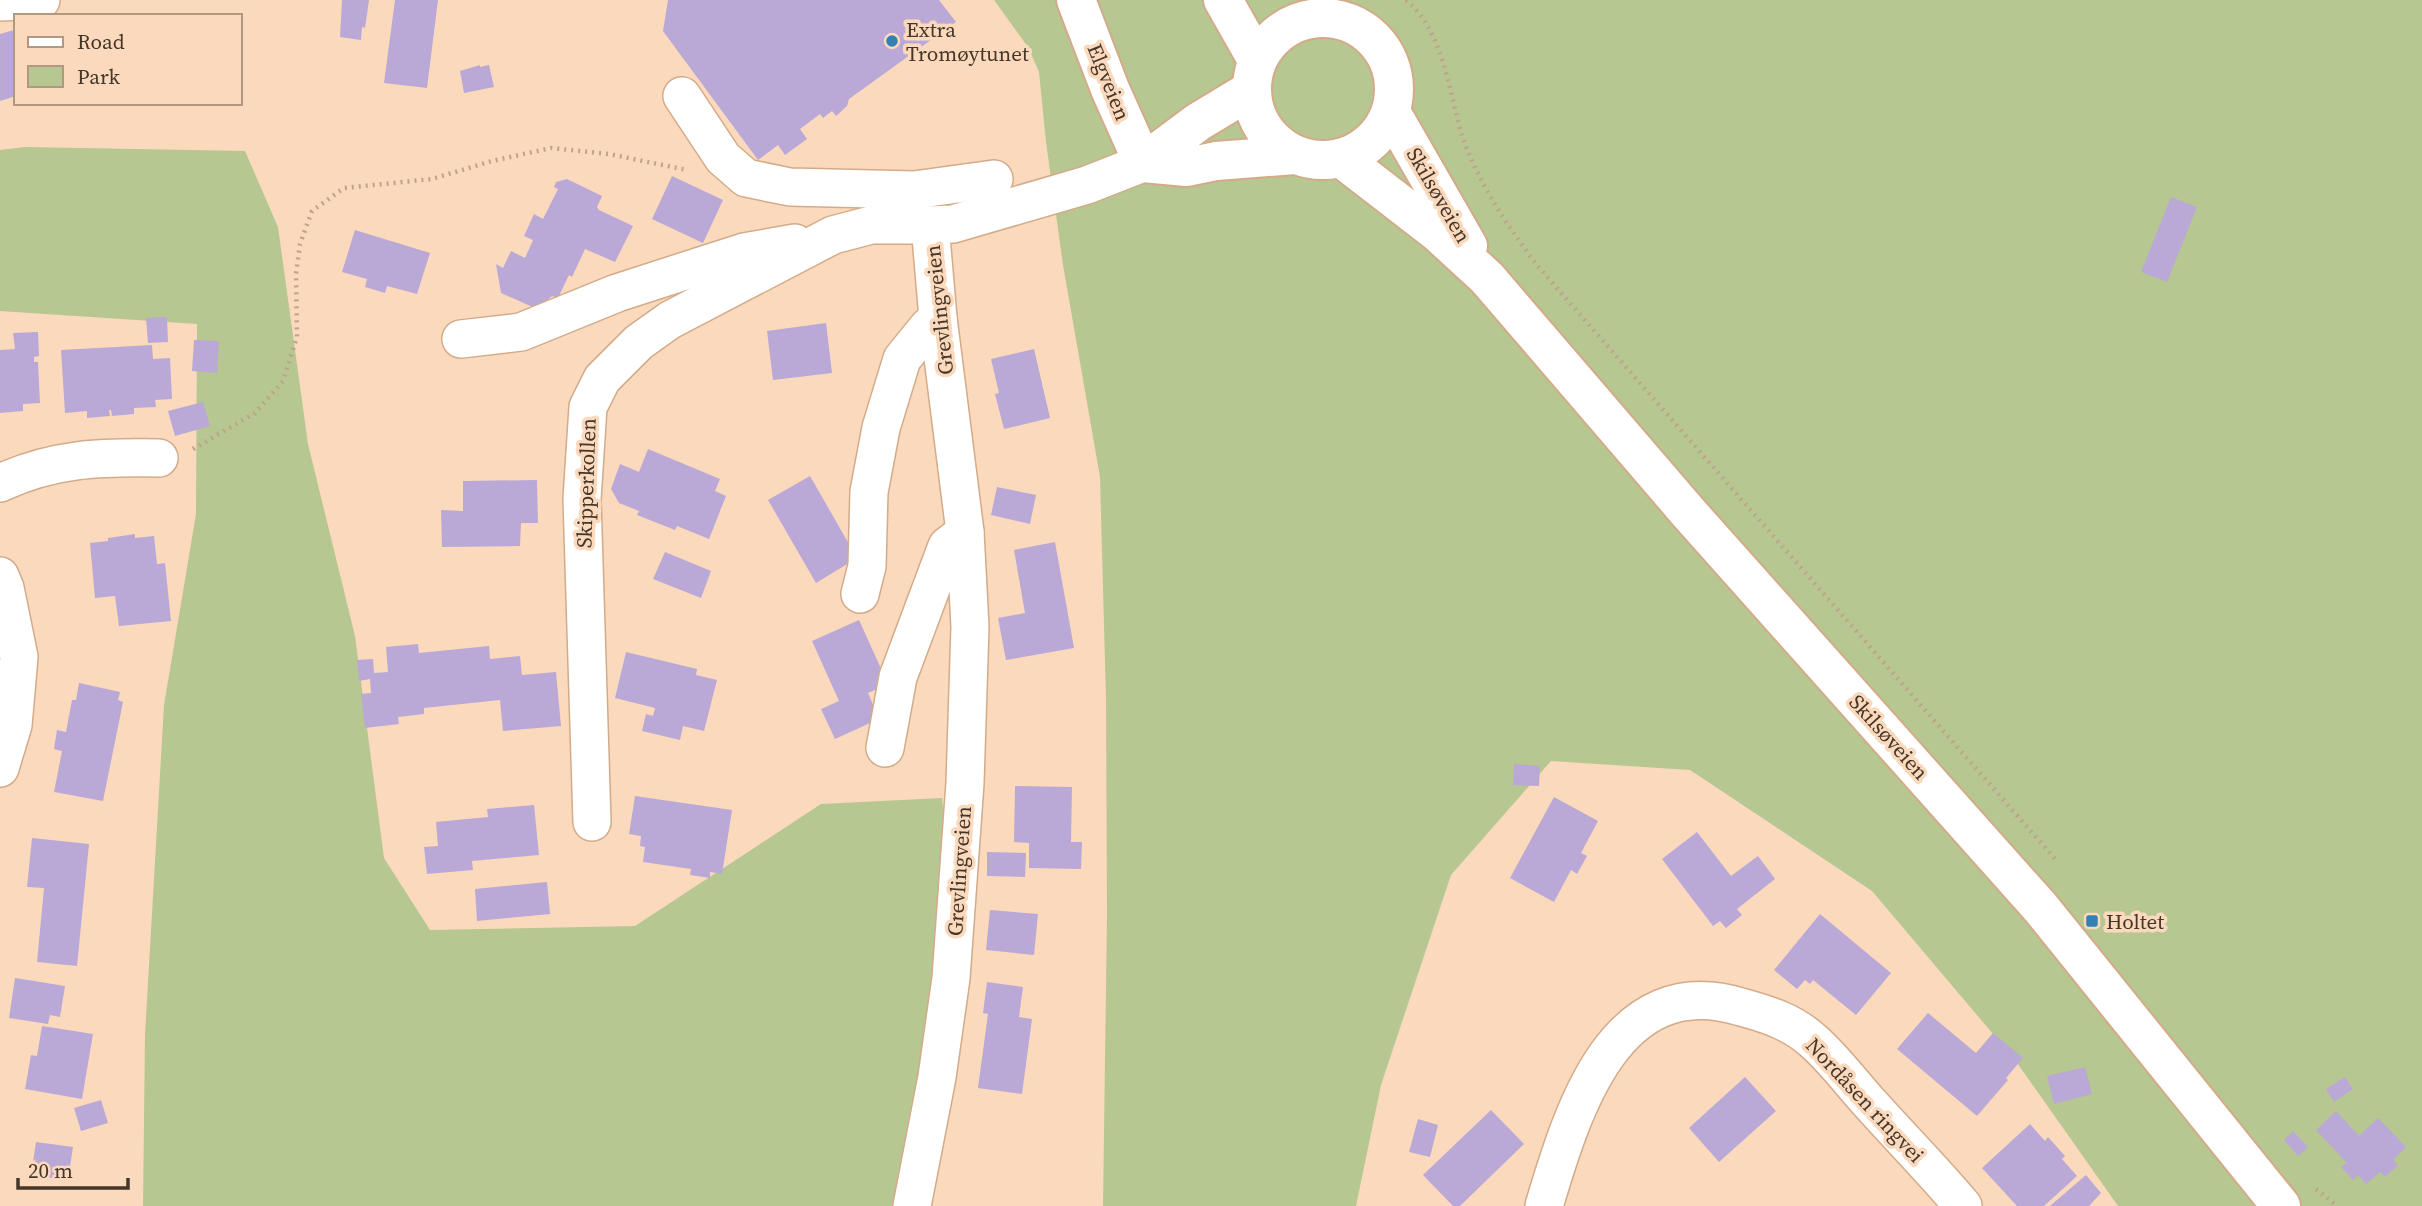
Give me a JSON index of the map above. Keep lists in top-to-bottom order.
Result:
{
  "streets": {
    "main road": ["Elgveien", "Skilsøveien"],
    "street": ["Grevlingveien", "Skipperkollen", "Nordåsen ringvei"]
  },
  "crossings": [
    ["Elgveien", "Grevlingveien"],
    ["Grevlingveien", "Skipperkollen"]
  ],
  "places": {
    "other": ["Extra Tromøytunet"],
    "transit": ["Holtet"]
  },
  "legend": ["Road", "Park"],
  "scale_bar": "20 m"
}
